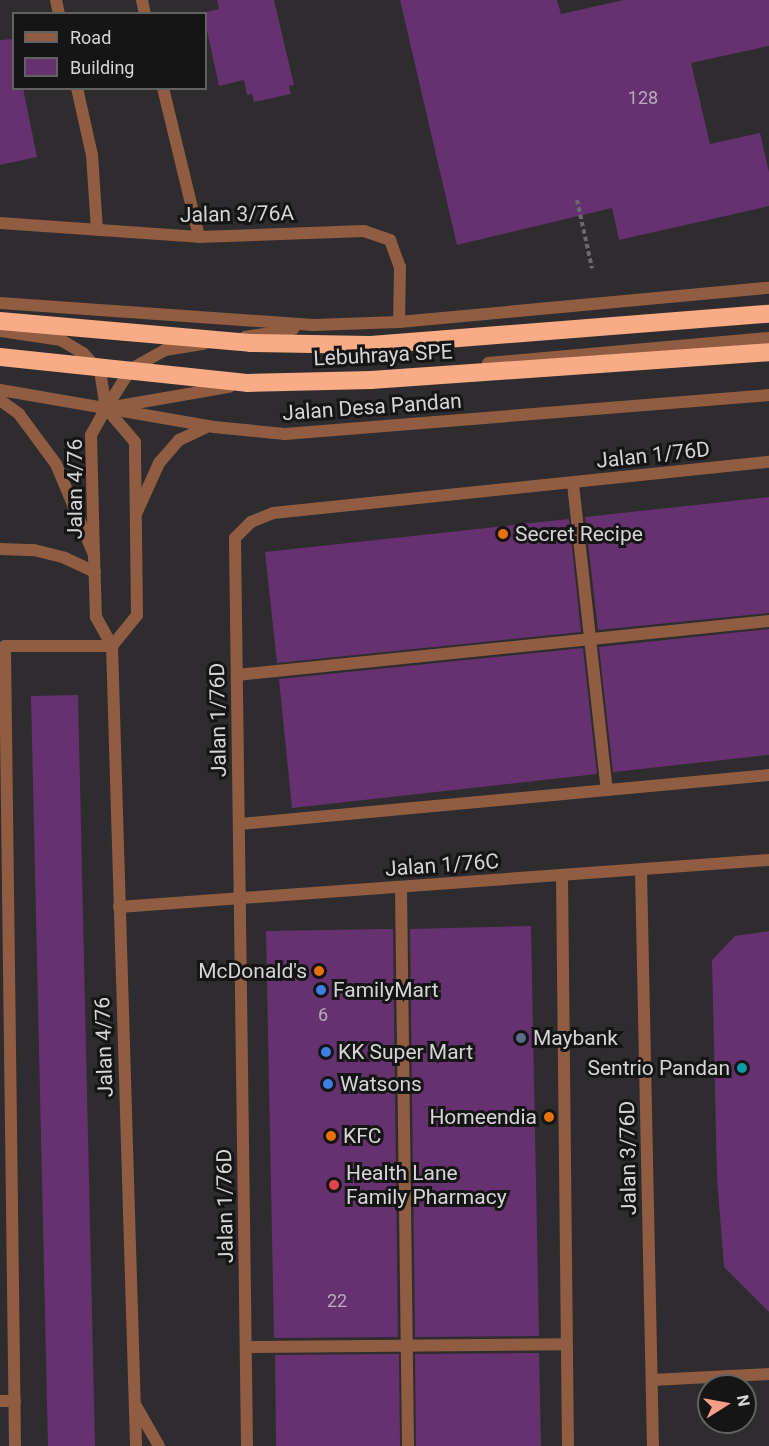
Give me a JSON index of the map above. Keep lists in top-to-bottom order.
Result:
{
  "streets": {
    "highway": ["Lebuhraya SPE"],
    "street": [
      "Jalan 3/76A",
      "Jalan Desa Pandan",
      "Jalan 1/76D",
      "Jalan 4/76",
      "Jalan 1/76C",
      "Jalan 3/76D"
    ]
  },
  "crossings": [
    ["Lebuhraya SPE", "Jalan Desa Pandan"],
    ["Jalan Desa Pandan", "Jalan 4/76"],
    ["Jalan 1/76D", "Jalan 1/76C"],
    ["Jalan 4/76", "Jalan 1/76C"],
    ["Jalan 1/76C", "Jalan 3/76D"]
  ],
  "places": [
    "Secret Recipe",
    "McDonald's",
    "FamilyMart",
    "Maybank",
    "KK Super Mart",
    "Sentrio Pandan",
    "Watsons",
    "Homeendia",
    "KFC",
    "Health Lane Family Pharmacy"
  ],
  "house_numbers": ["128", "6", "22"],
  "legend": ["Road", "Building"],
  "north": "right"
}
